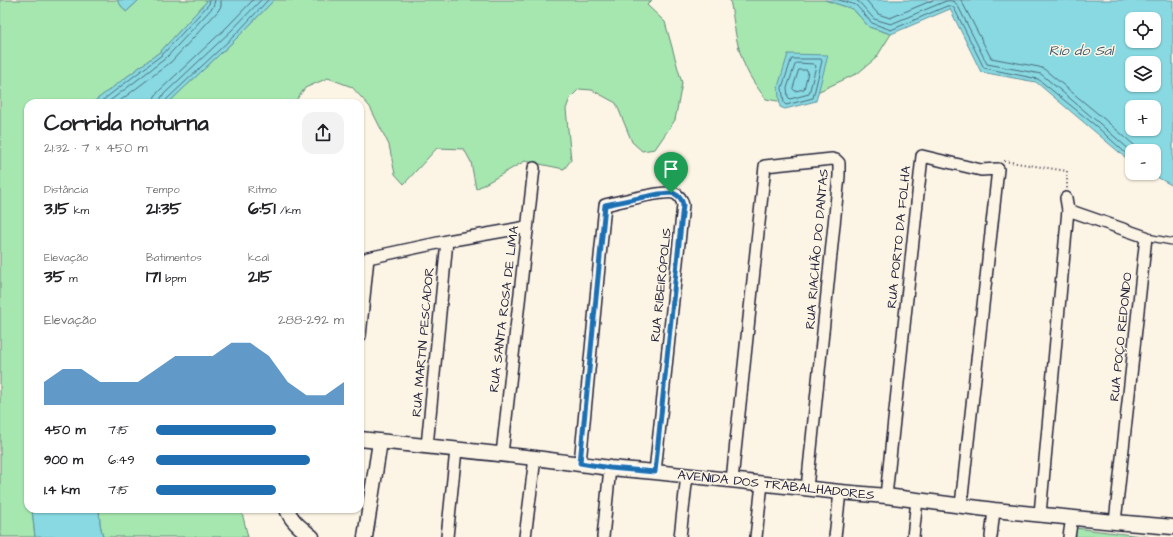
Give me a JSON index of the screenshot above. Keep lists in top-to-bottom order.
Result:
{
  "streets": {
    "street": [
      "RUA PORTO DA FOLHA",
      "RUA RIACHÃO DO DANTAS",
      "RUA RIBEIRÓPOLIS",
      "RUA SANTA ROSA DE LIMA",
      "RUA POÇO REDONDO",
      "RUA MARTIN PESCADOR",
      "AVENIDA DOS TRABALHADORES"
    ]
  },
  "crossings": [
    ["RUA PORTO DA FOLHA", "AVENIDA DOS TRABALHADORES"],
    ["RUA RIACHÃO DO DANTAS", "AVENIDA DOS TRABALHADORES"],
    ["RUA RIBEIRÓPOLIS", "AVENIDA DOS TRABALHADORES"],
    ["RUA SANTA ROSA DE LIMA", "AVENIDA DOS TRABALHADORES"],
    ["RUA POÇO REDONDO", "AVENIDA DOS TRABALHADORES"],
    ["RUA MARTIN PESCADOR", "AVENIDA DOS TRABALHADORES"]
  ],
  "water": ["Rio do Sal"],
  "page": {
    "map_buttons": ["+", "−"],
    "heading": ["Corrida noturna", "21:32 · 7 × 450 m"],
    "stats": [
      ["Distância", "3.15 km"],
      ["Tempo", "21:35"],
      ["Ritmo", "6:51 /km"],
      ["Elevação", "35 m"],
      ["Batimentos", "171 bpm"],
      ["kcal", "215"]
    ],
    "chart": ["Elevação", "288–292 m"],
    "list": [
      {
        "name": "450 m",
        "note": "7:15"
      },
      {
        "name": "900 m",
        "note": "6:49"
      },
      {
        "name": "1.4 km",
        "note": "7:15"
      }
    ]
  }
}
